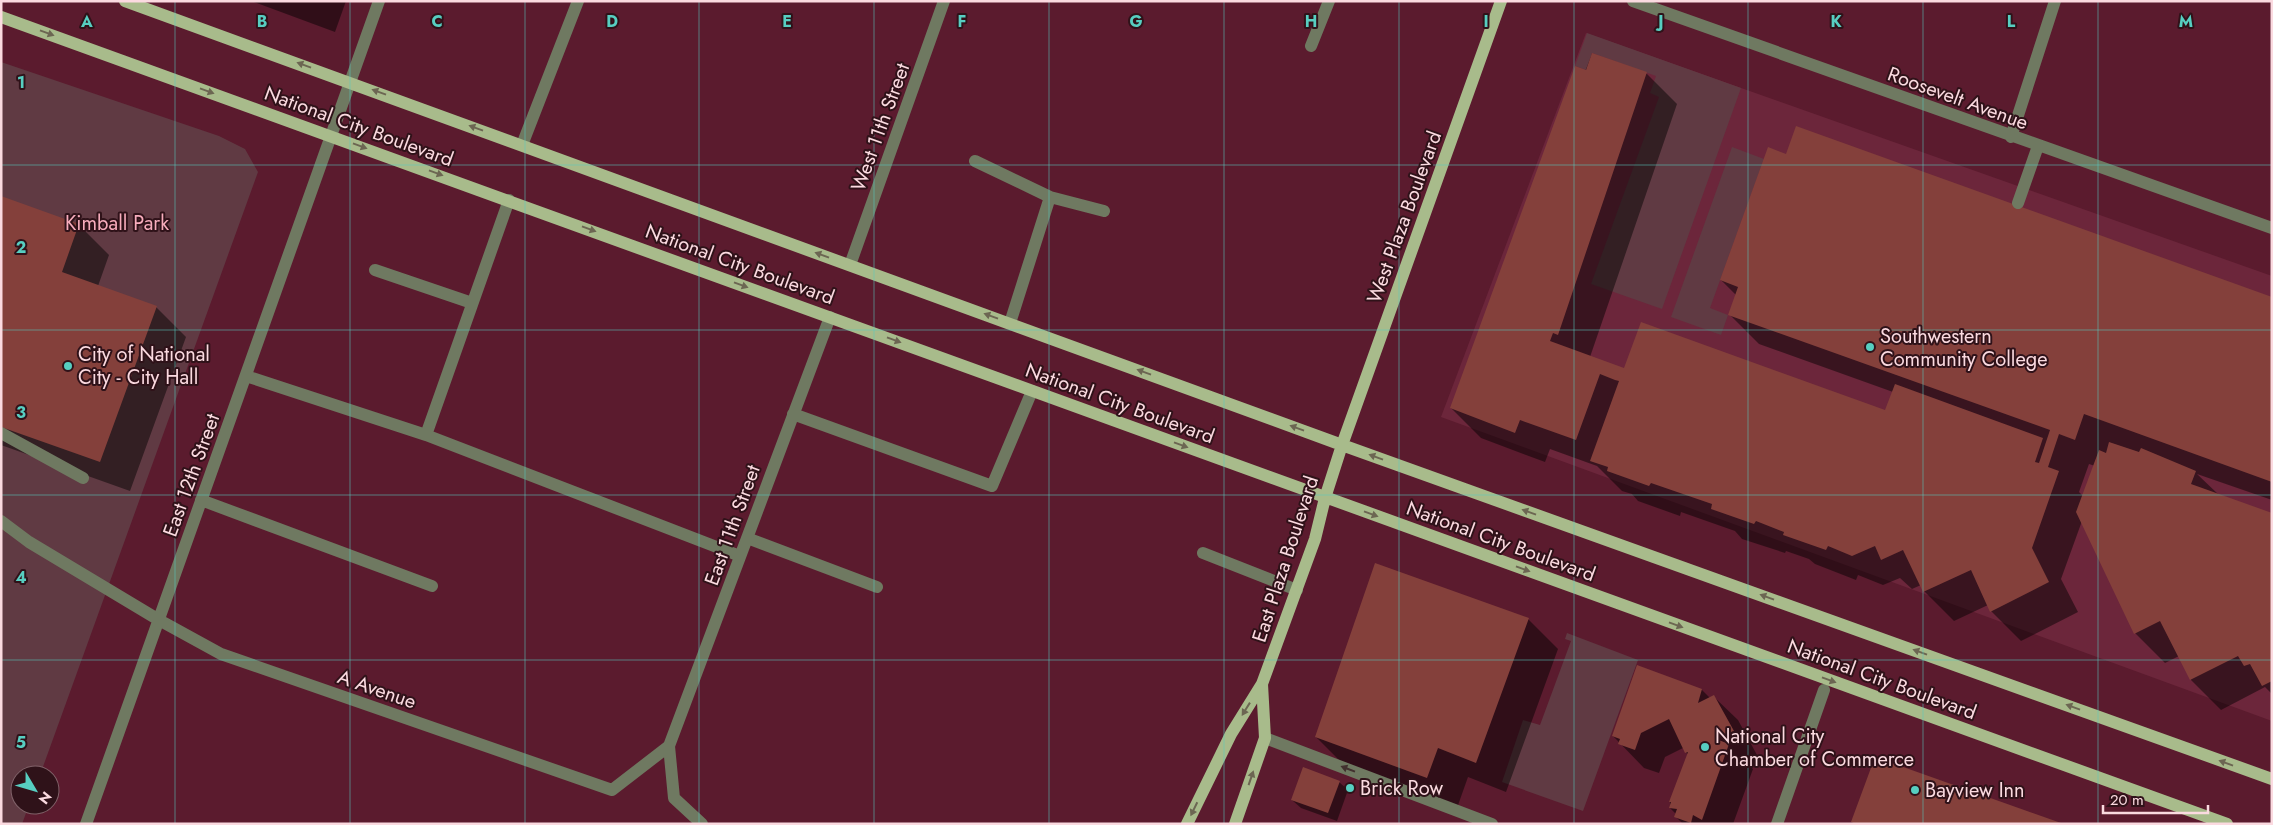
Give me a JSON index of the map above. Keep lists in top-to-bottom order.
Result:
{
  "streets": {
    "main road": ["National City Boulevard", "West Plaza Boulevard", "East Plaza Boulevard"],
    "street": [
      "Roosevelt Avenue",
      "West 11th Street",
      "East 12th Street",
      "East 11th Street",
      "A Avenue"
    ]
  },
  "crossings": [
    ["National City Boulevard", "West 11th Street"],
    ["National City Boulevard", "West Plaza Boulevard"],
    ["National City Boulevard", "East 12th Street"],
    ["National City Boulevard", "East 11th Street"],
    ["National City Boulevard", "East Plaza Boulevard"],
    ["West Plaza Boulevard", "East Plaza Boulevard"],
    ["East 12th Street", "A Avenue"],
    ["East 11th Street", "A Avenue"]
  ],
  "parks": ["Kimball Park"],
  "places": [
    "Southwestern Community College",
    "City of National City - City Hall",
    "National City Chamber of Commerce",
    "Brick Row",
    "Bayview Inn"
  ],
  "scale_bar": "20 m",
  "north": "bottom right",
  "grid": {
    "columns": [
      "A",
      "B",
      "C",
      "D",
      "E",
      "F",
      "G",
      "H",
      "I",
      "J",
      "K",
      "L",
      "M"
    ],
    "rows": [
      "1",
      "2",
      "3",
      "4",
      "5"
    ]
  }
}
